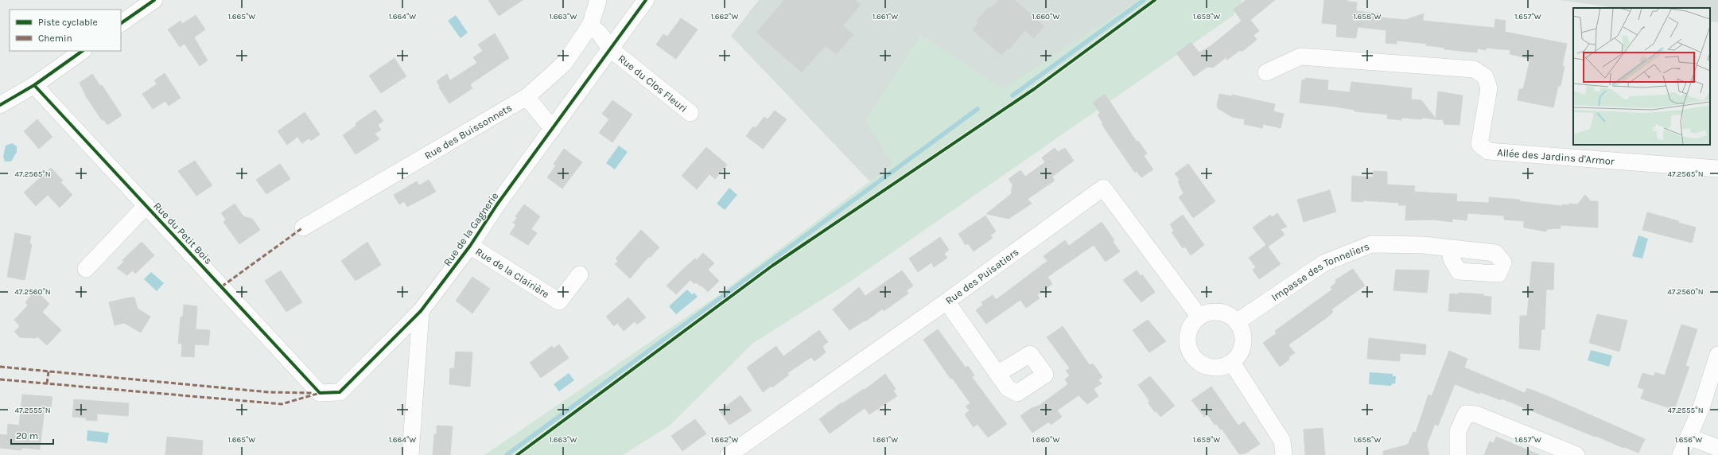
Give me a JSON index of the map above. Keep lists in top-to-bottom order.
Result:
{
  "streets": {
    "street": [
      "Rue du Clos Fleuri",
      "Rue des Buissonnets",
      "Allée des Jardins d'Armor",
      "Rue de la Gagnerie",
      "Rue du Petit Bois",
      "Rue de la Clairière",
      "Impasse des Tonneliers",
      "Rue des Puisatiers"
    ]
  },
  "crossings": [
    ["Rue du Clos Fleuri", "Rue des Buissonnets"],
    ["Rue du Clos Fleuri", "Rue de la Gagnerie"],
    ["Rue de la Gagnerie", "Rue du Petit Bois"],
    ["Rue de la Gagnerie", "Rue de la Clairière"],
    ["Impasse des Tonneliers", "Rue des Puisatiers"]
  ],
  "legend": ["Piste cyclable", "Chemin"],
  "scale_bar": "20 m",
  "coordinates": [
    "1.665°W",
    "1.664°W",
    "1.663°W",
    "1.662°W",
    "1.661°W",
    "1.660°W",
    "1.659°W",
    "1.658°W",
    "1.657°W",
    "47.2565°N",
    "47.2560°N",
    "47.2555°N",
    "1.656°W"
  ]
}
